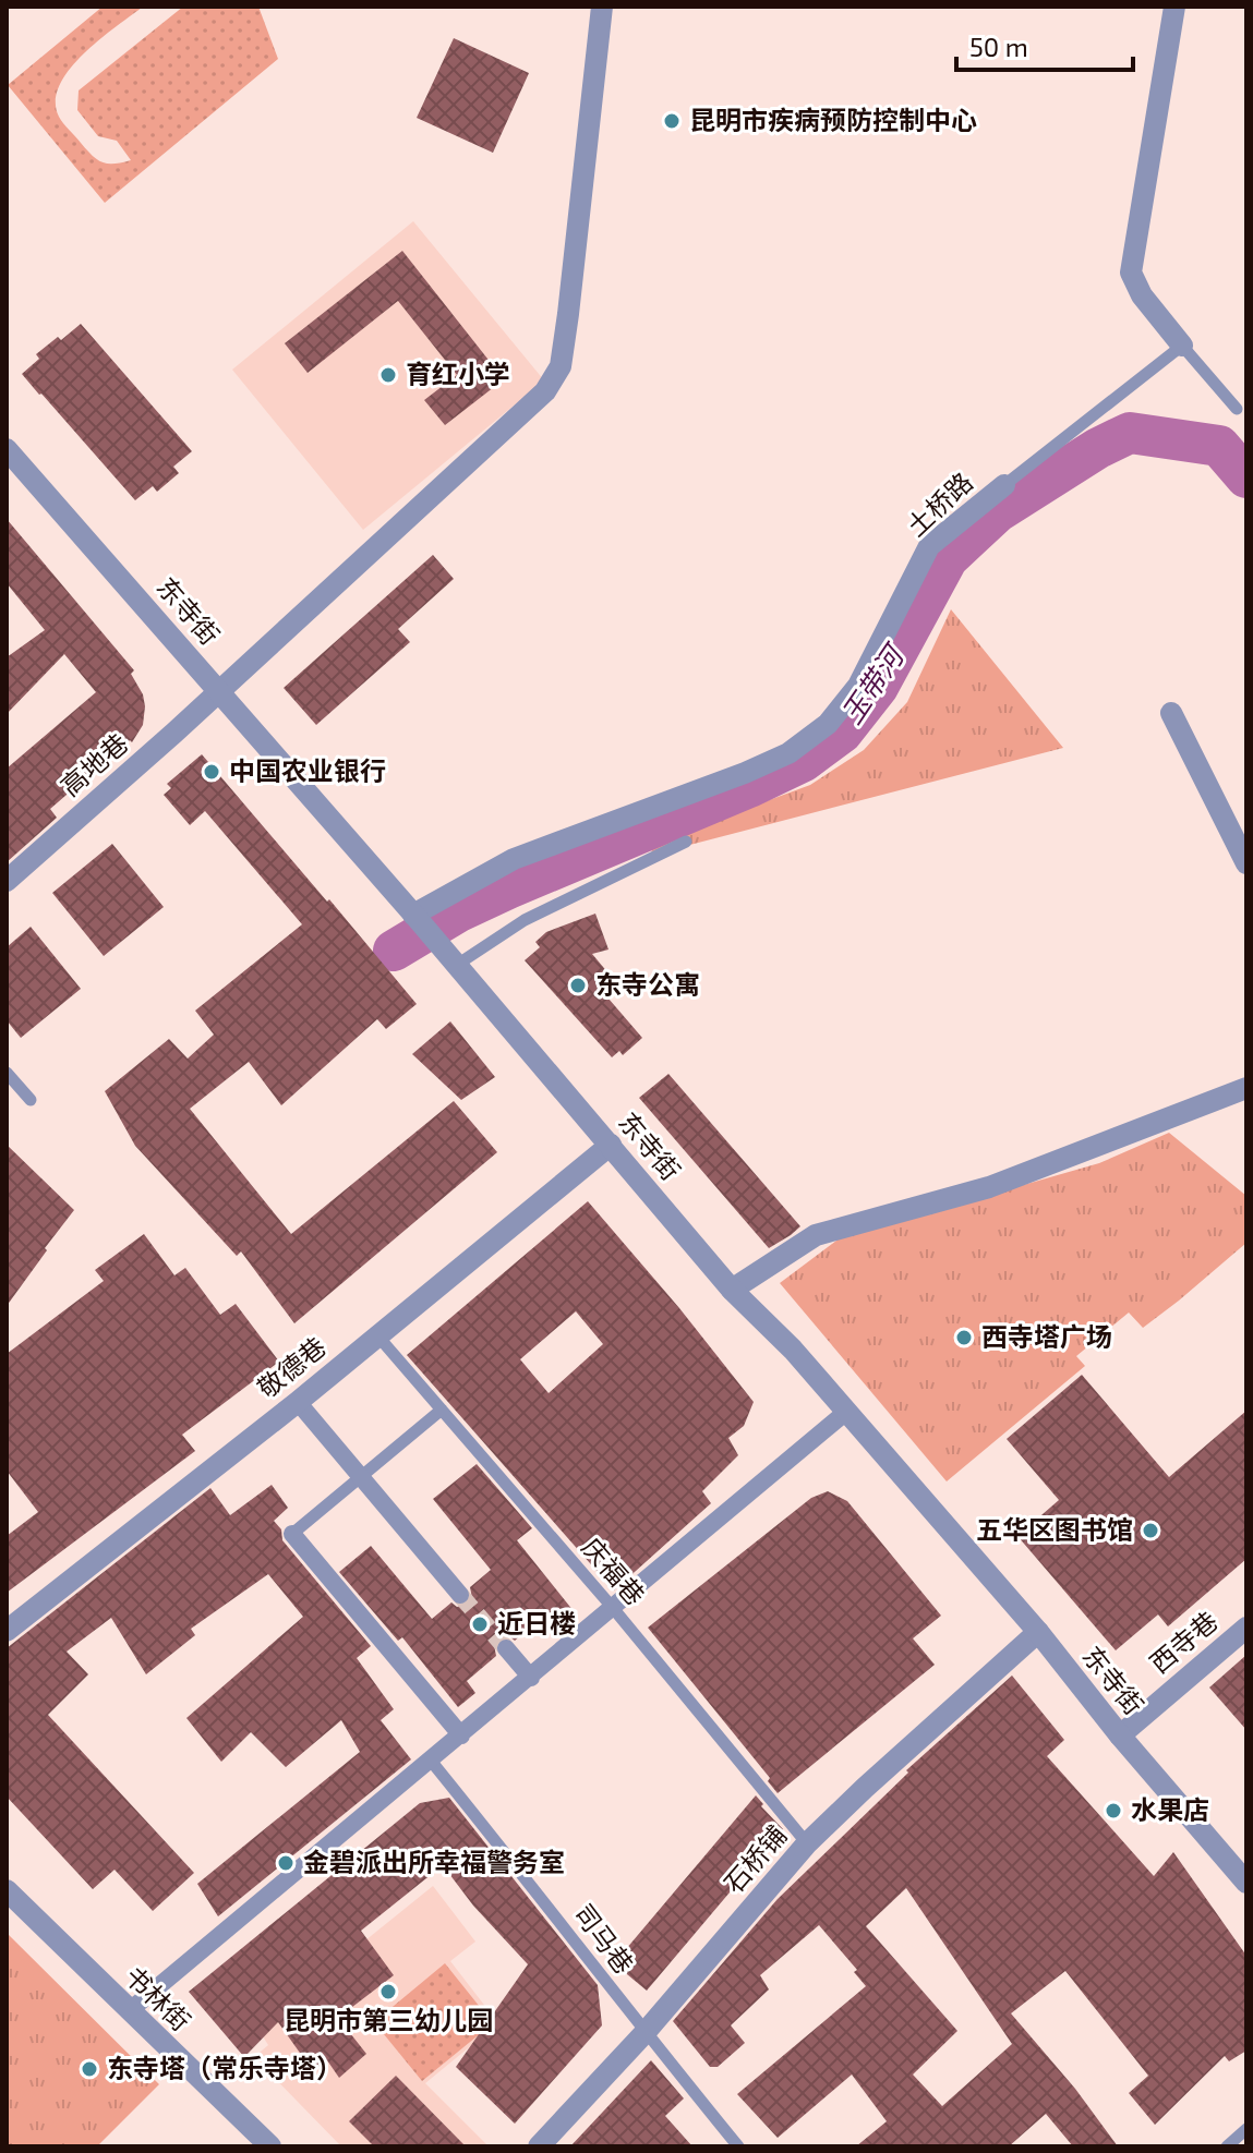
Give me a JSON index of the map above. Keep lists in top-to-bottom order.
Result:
{
  "streets": {
    "street": [
      "土桥路",
      "东寺街",
      "高地巷",
      "敬德巷",
      "西寺巷",
      "石桥铺",
      "书林街"
    ],
    "lane": ["庆福巷", "司马巷"]
  },
  "crossings": [
    ["土桥路", "东寺街"],
    ["东寺街", "高地巷"],
    ["东寺街", "敬德巷"],
    ["东寺街", "西寺巷"],
    ["东寺街", "石桥铺"],
    ["敬德巷", "庆福巷"],
    ["庆福巷", "石桥铺"],
    ["石桥铺", "司马巷"]
  ],
  "water": ["玉带河"],
  "places": [
    "昆明市疾病预防控制中心",
    "育红小学",
    "中国农业银行",
    "东寺公寓",
    "西寺塔广场",
    "五华区图书馆",
    "近日楼",
    "水果店",
    "金碧派出所幸福警务室",
    "昆明市第三幼儿园",
    "东寺塔（常乐寺塔）"
  ],
  "scale_bar": "50 m"
}
